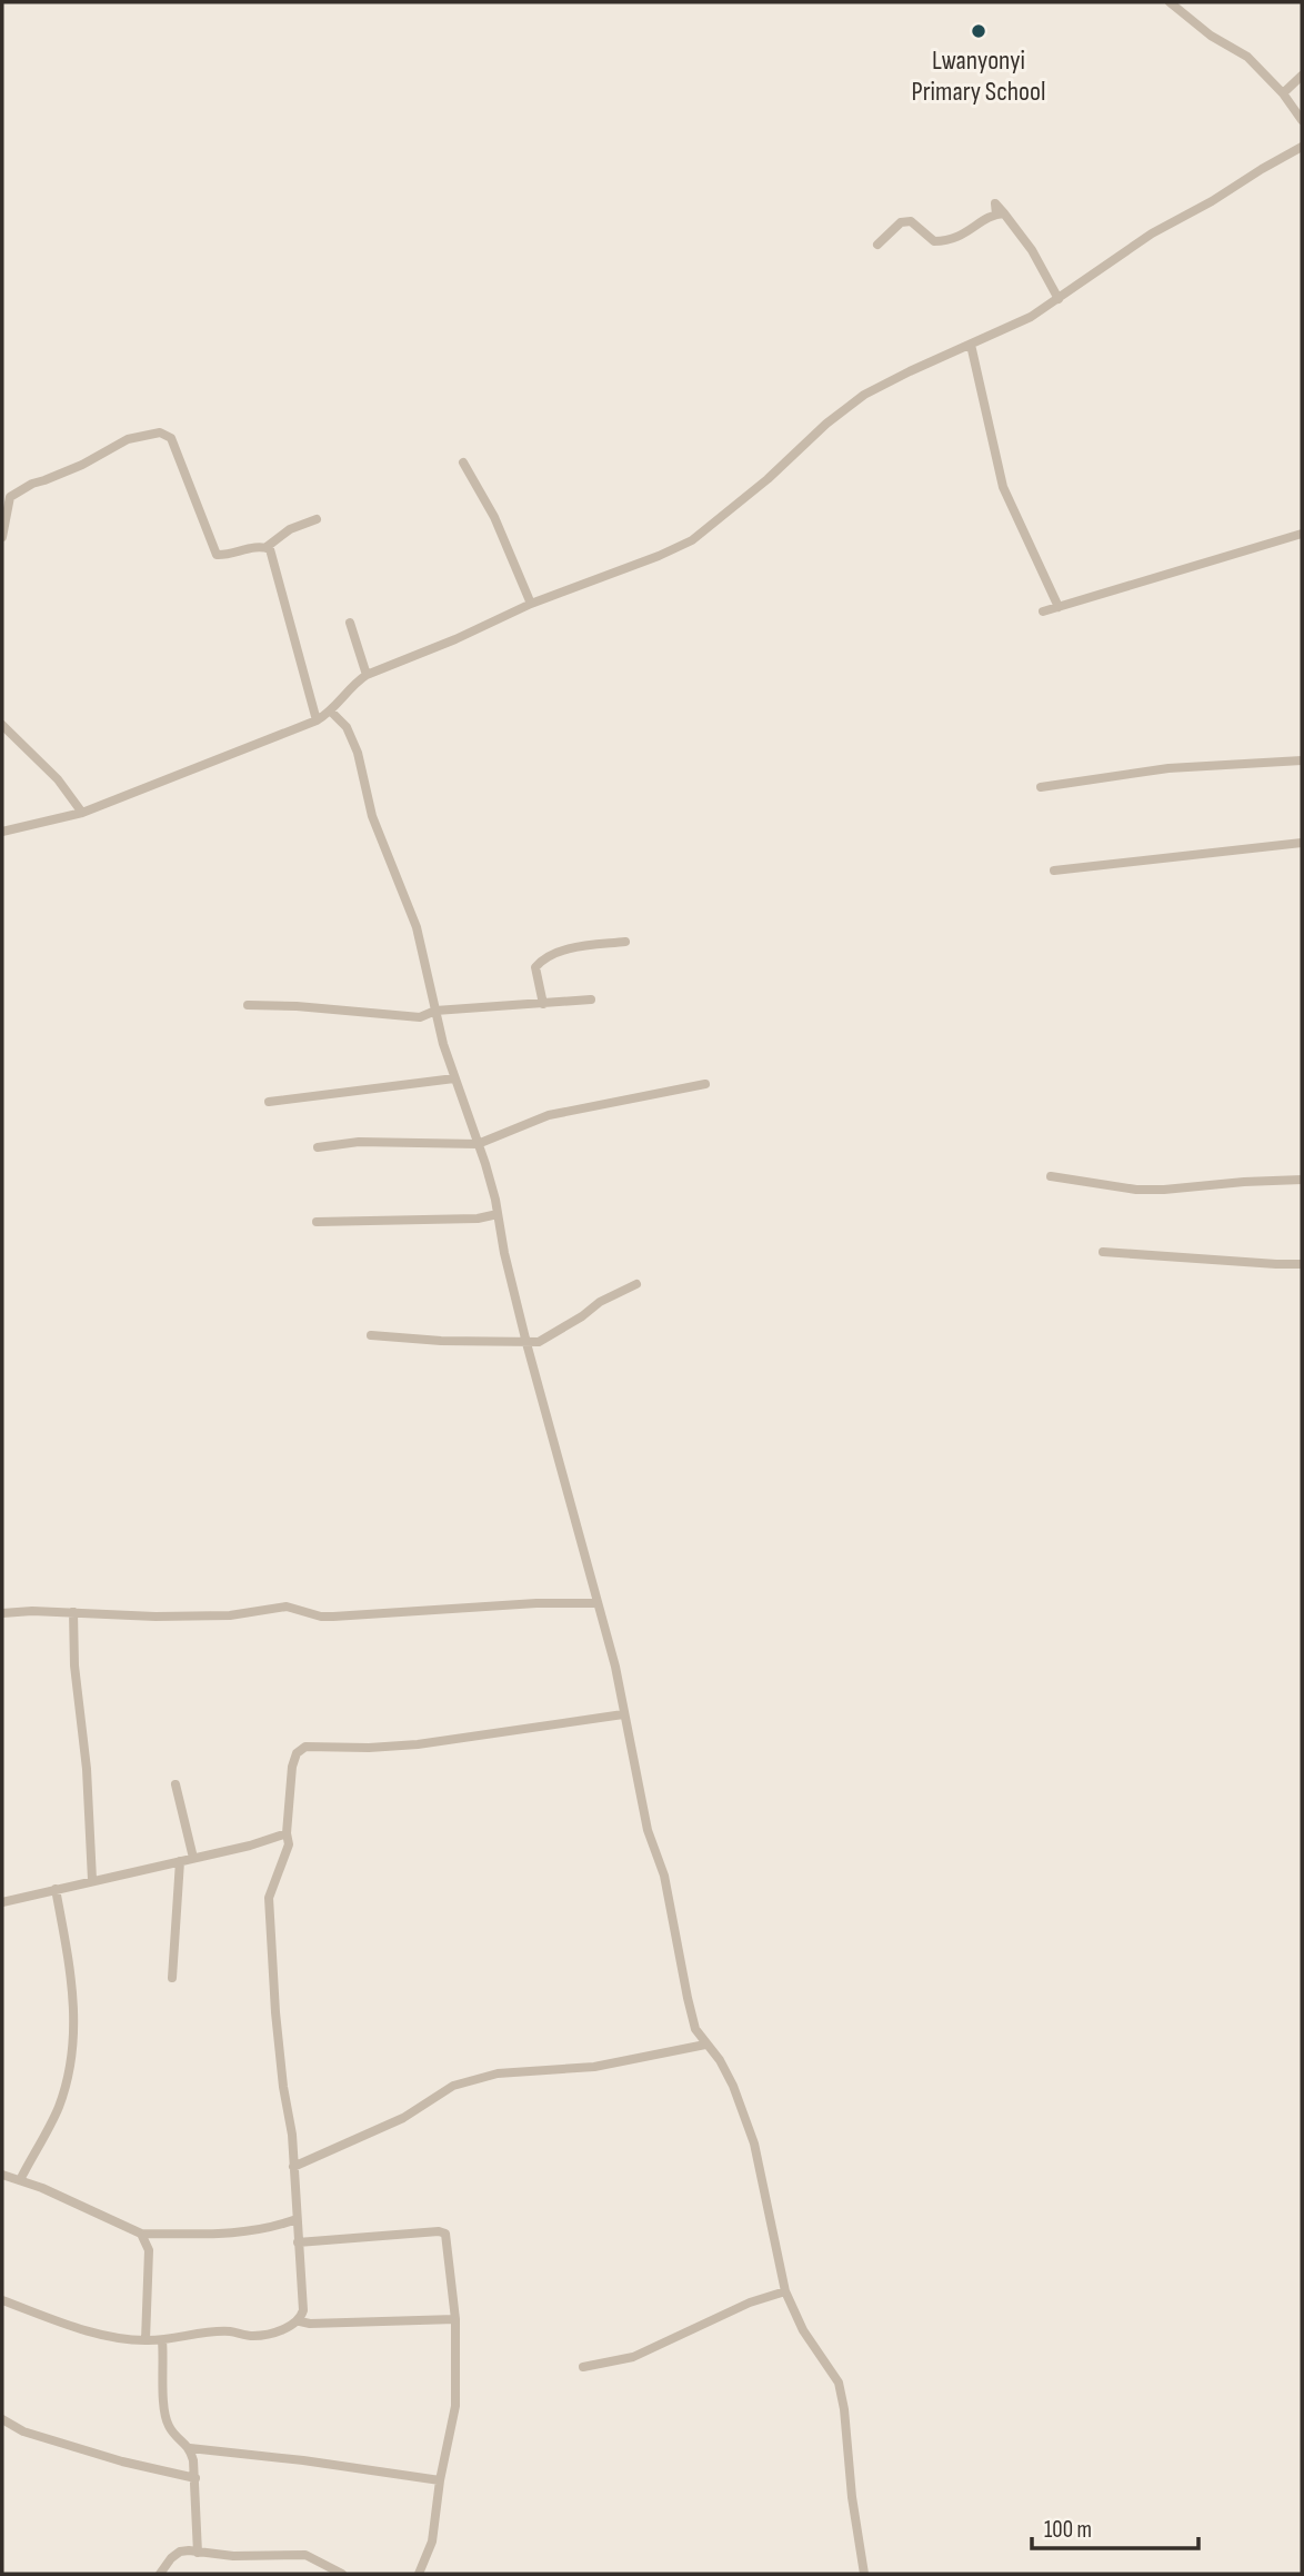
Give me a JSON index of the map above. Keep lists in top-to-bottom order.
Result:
{
  "places": ["Lwanyonyi Primary School"],
  "scale_bar": "100 m"
}
